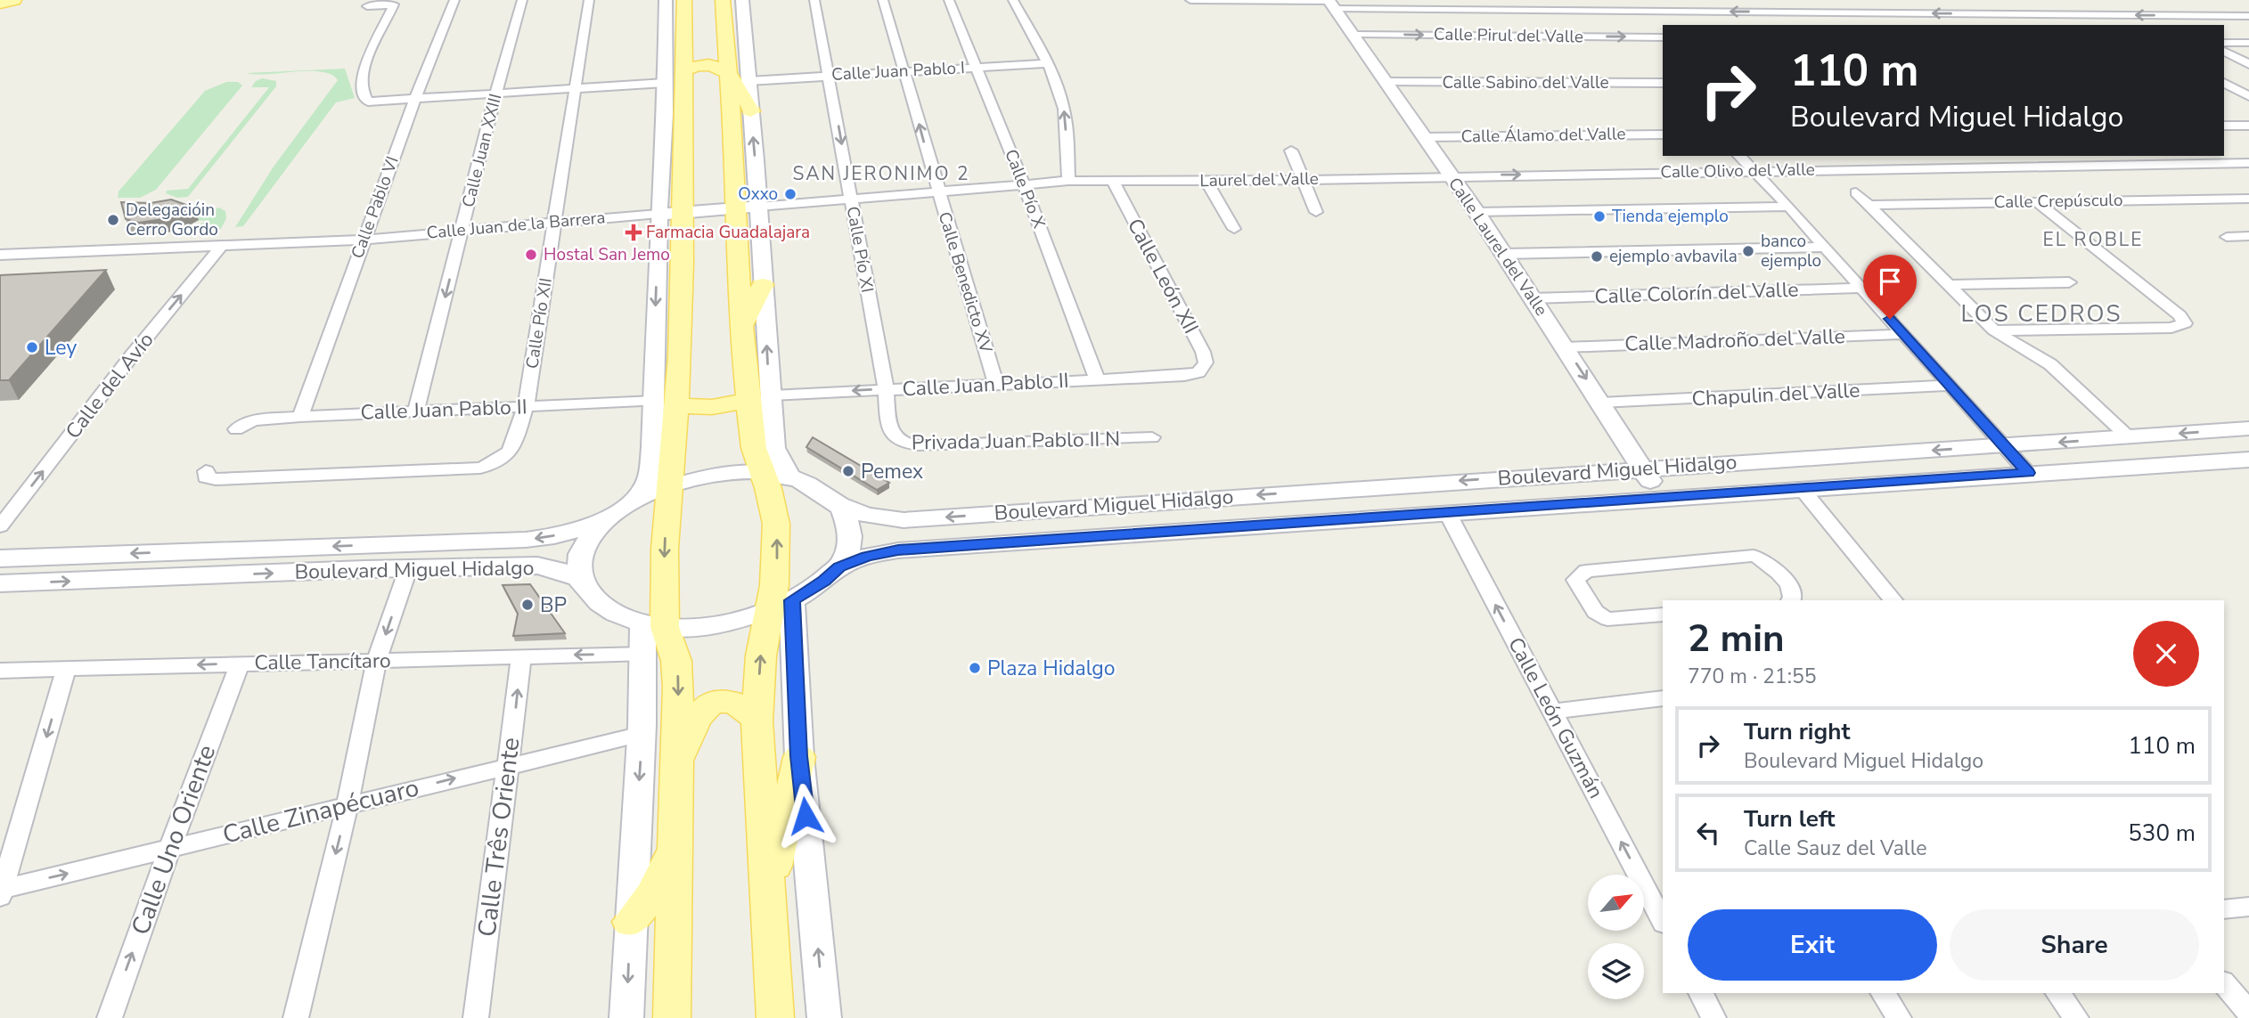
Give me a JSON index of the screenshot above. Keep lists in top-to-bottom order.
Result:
{
  "streets": {
    "street": [
      "Calle Pirul del Valle",
      "Calle Juan Pablo I",
      "Calle Sabino del Valle",
      "Calle Álamo del Valle",
      "Calle Juan XXIII",
      "Calle Olivo del Valle",
      "Laurel del Valle",
      "Calle Pío X",
      "Calle Crepúsculo",
      "Calle Pablo VI",
      "Calle Juan de la Barrera",
      "Calle Laurel del Valle",
      "Calle Pío XI",
      "Calle León XII",
      "Calle Benedicto XV",
      "Calle Colorín del Valle",
      "Calle Pío XII",
      "Calle Madroño del Valle",
      "Calle Juan Pablo II",
      "Calle del Avío",
      "Chapulin del Valle",
      "Privada Juan Pablo II N",
      "Boulevard Miguel Hidalgo",
      "Calle Tancítaro",
      "Calle León Guzmán",
      "Calle Zinapécuaro",
      "Calle Três Oriente",
      "Calle Uno Oriente"
    ]
  },
  "crossings": [
    ["Calle Pirul del Valle", "Calle Laurel del Valle"],
    ["Calle Juan Pablo I", "Calle Pío X"],
    ["Calle Juan Pablo I", "Calle Pío XI"],
    ["Calle Juan Pablo I", "Calle Benedicto XV"],
    ["Calle Sabino del Valle", "Calle Laurel del Valle"],
    ["Calle Álamo del Valle", "Calle Laurel del Valle"],
    ["Calle Juan XXIII", "Calle Juan de la Barrera"],
    ["Calle Juan XXIII", "Calle Juan Pablo II"],
    ["Calle Olivo del Valle", "Laurel del Valle"],
    ["Calle Olivo del Valle", "Calle Laurel del Valle"],
    ["Laurel del Valle", "Calle Juan de la Barrera"],
    ["Laurel del Valle", "Calle Laurel del Valle"],
    ["Laurel del Valle", "Calle León XII"],
    ["Calle Pío X", "Calle Juan de la Barrera"],
    ["Calle Pío X", "Calle Juan Pablo II"],
    ["Calle Pablo VI", "Calle Juan de la Barrera"],
    ["Calle Pablo VI", "Calle Juan Pablo II"],
    ["Calle Juan de la Barrera", "Calle Pío XI"],
    ["Calle Juan de la Barrera", "Calle Benedicto XV"],
    ["Calle Juan de la Barrera", "Calle Pío XII"],
    ["Calle Juan de la Barrera", "Calle del Avío"],
    ["Calle Laurel del Valle", "Calle Colorín del Valle"],
    ["Calle Laurel del Valle", "Calle Madroño del Valle"],
    ["Calle Laurel del Valle", "Chapulin del Valle"],
    ["Calle Laurel del Valle", "Boulevard Miguel Hidalgo"],
    ["Calle Pío XI", "Calle Juan Pablo II"],
    ["Calle Pío XI", "Privada Juan Pablo II N"],
    ["Calle León XII", "Calle Juan Pablo II"],
    ["Calle Benedicto XV", "Calle Juan Pablo II"],
    ["Calle Pío XII", "Calle Juan Pablo II"],
    ["Calle Juan Pablo II", "Privada Juan Pablo II N"],
    ["Boulevard Miguel Hidalgo", "Calle León Guzmán"],
    ["Calle Tancítaro", "Calle Três Oriente"],
    ["Calle Tancítaro", "Calle Uno Oriente"],
    ["Calle Zinapécuaro", "Calle Três Oriente"],
    ["Calle Zinapécuaro", "Calle Uno Oriente"]
  ],
  "one_way": [
    "Calle Juan XXIII",
    "Calle del Avío",
    "Calle Tancítaro",
    "Calle León Guzmán",
    "Calle Zinapécuaro"
  ],
  "districts": ["SAN JERONIMO 2", "EL ROBLE", "LOS CEDROS"],
  "places": {
    "other": [
      "Oxxo",
      "Tienda ejemplo",
      "Delegacióin Cerro Gordo",
      "banco ejemplo",
      "Hostal San Jemo",
      "ejemplo avbavila",
      "Ley",
      "Pemex",
      "BP",
      "Plaza Hidalgo"
    ],
    "health": ["Farmacia Guadalajara"]
  },
  "north": "top right",
  "page": {
    "turn": ["110 m", "Boulevard Miguel Hidalgo"],
    "heading": ["2 min", "770 m · 21:55"],
    "list": [
      {
        "name": "Turn right",
        "note": "Boulevard Miguel Hidalgo",
        "value": "110 m"
      },
      {
        "name": "Turn left",
        "note": "Calle Sauz del Valle",
        "value": "530 m"
      }
    ],
    "buttons": ["Exit", "Share"]
  }
}
